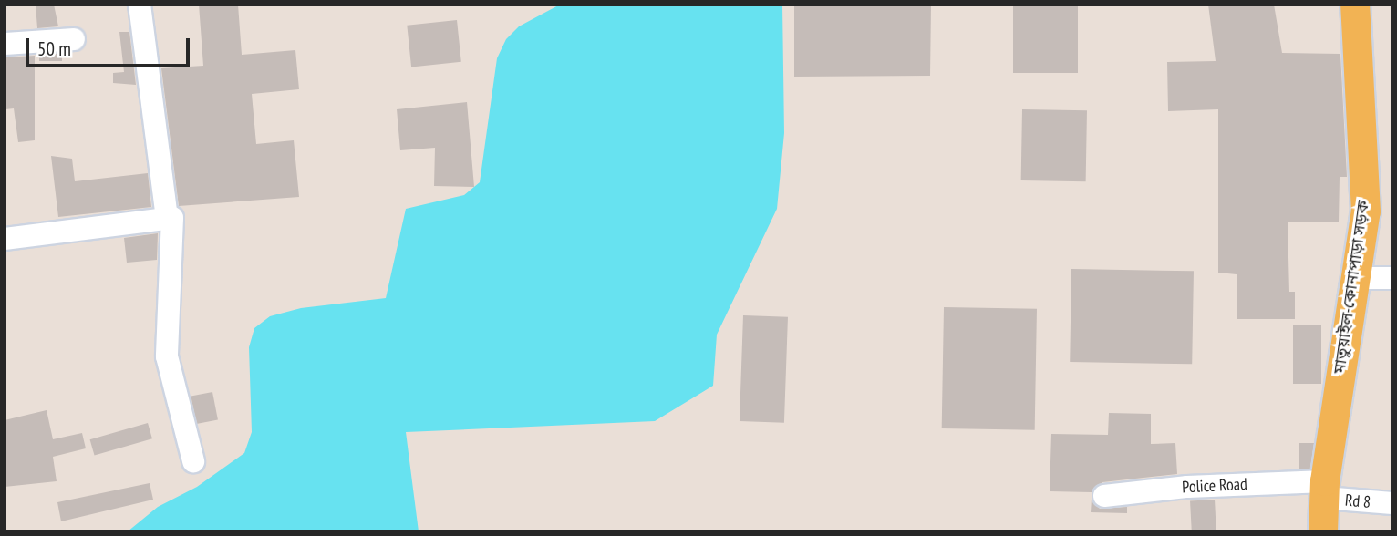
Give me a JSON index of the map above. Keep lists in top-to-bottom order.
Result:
{
  "streets": {
    "main road": ["মাতুয়াইল-কোনাপাড়া সড়ক"],
    "street": ["Police Road", "Rd 8"]
  },
  "crossings": [
    ["মাতুয়াইল-কোনাপাড়া সড়ক", "Police Road"],
    ["মাতুয়াইল-কোনাপাড়া সড়ক", "Rd 8"],
    ["Police Road", "Rd 8"]
  ],
  "scale_bar": "50 m"
}
